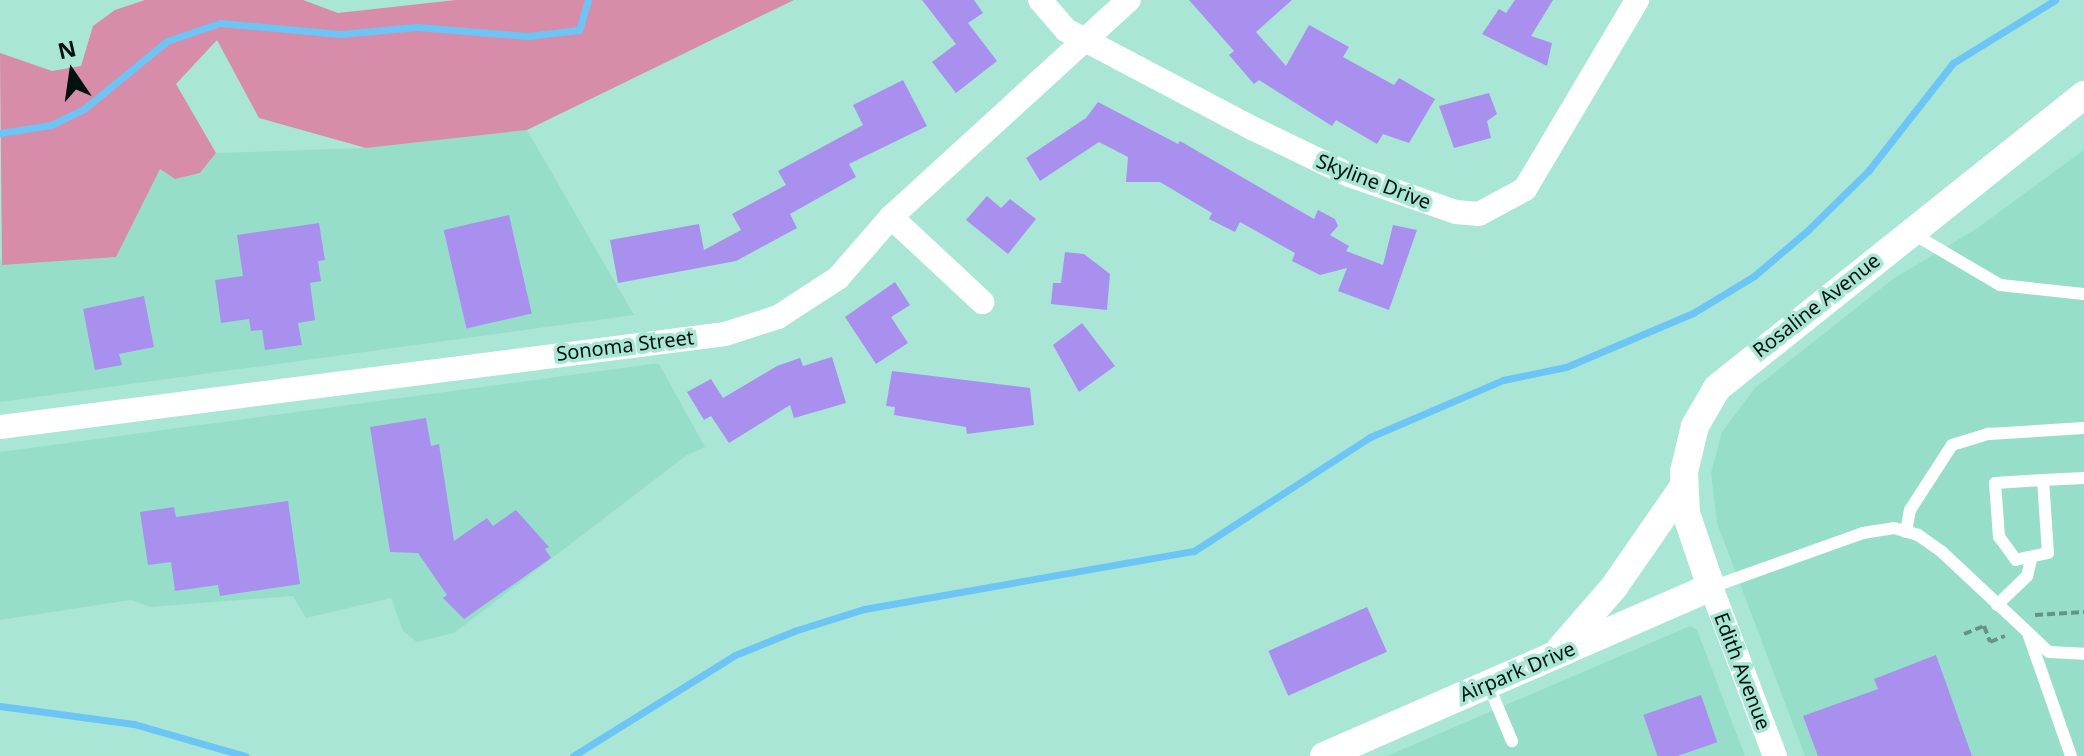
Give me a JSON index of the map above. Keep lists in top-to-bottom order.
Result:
{
  "streets": {
    "street": [
      "Skyline Drive",
      "Rosaline Avenue",
      "Sonoma Street",
      "Airpark Drive",
      "Edith Avenue"
    ]
  },
  "crossings": [
    ["Skyline Drive", "Sonoma Street"],
    ["Rosaline Avenue", "Airpark Drive"],
    ["Rosaline Avenue", "Edith Avenue"],
    ["Airpark Drive", "Edith Avenue"]
  ],
  "north": "top"
}
